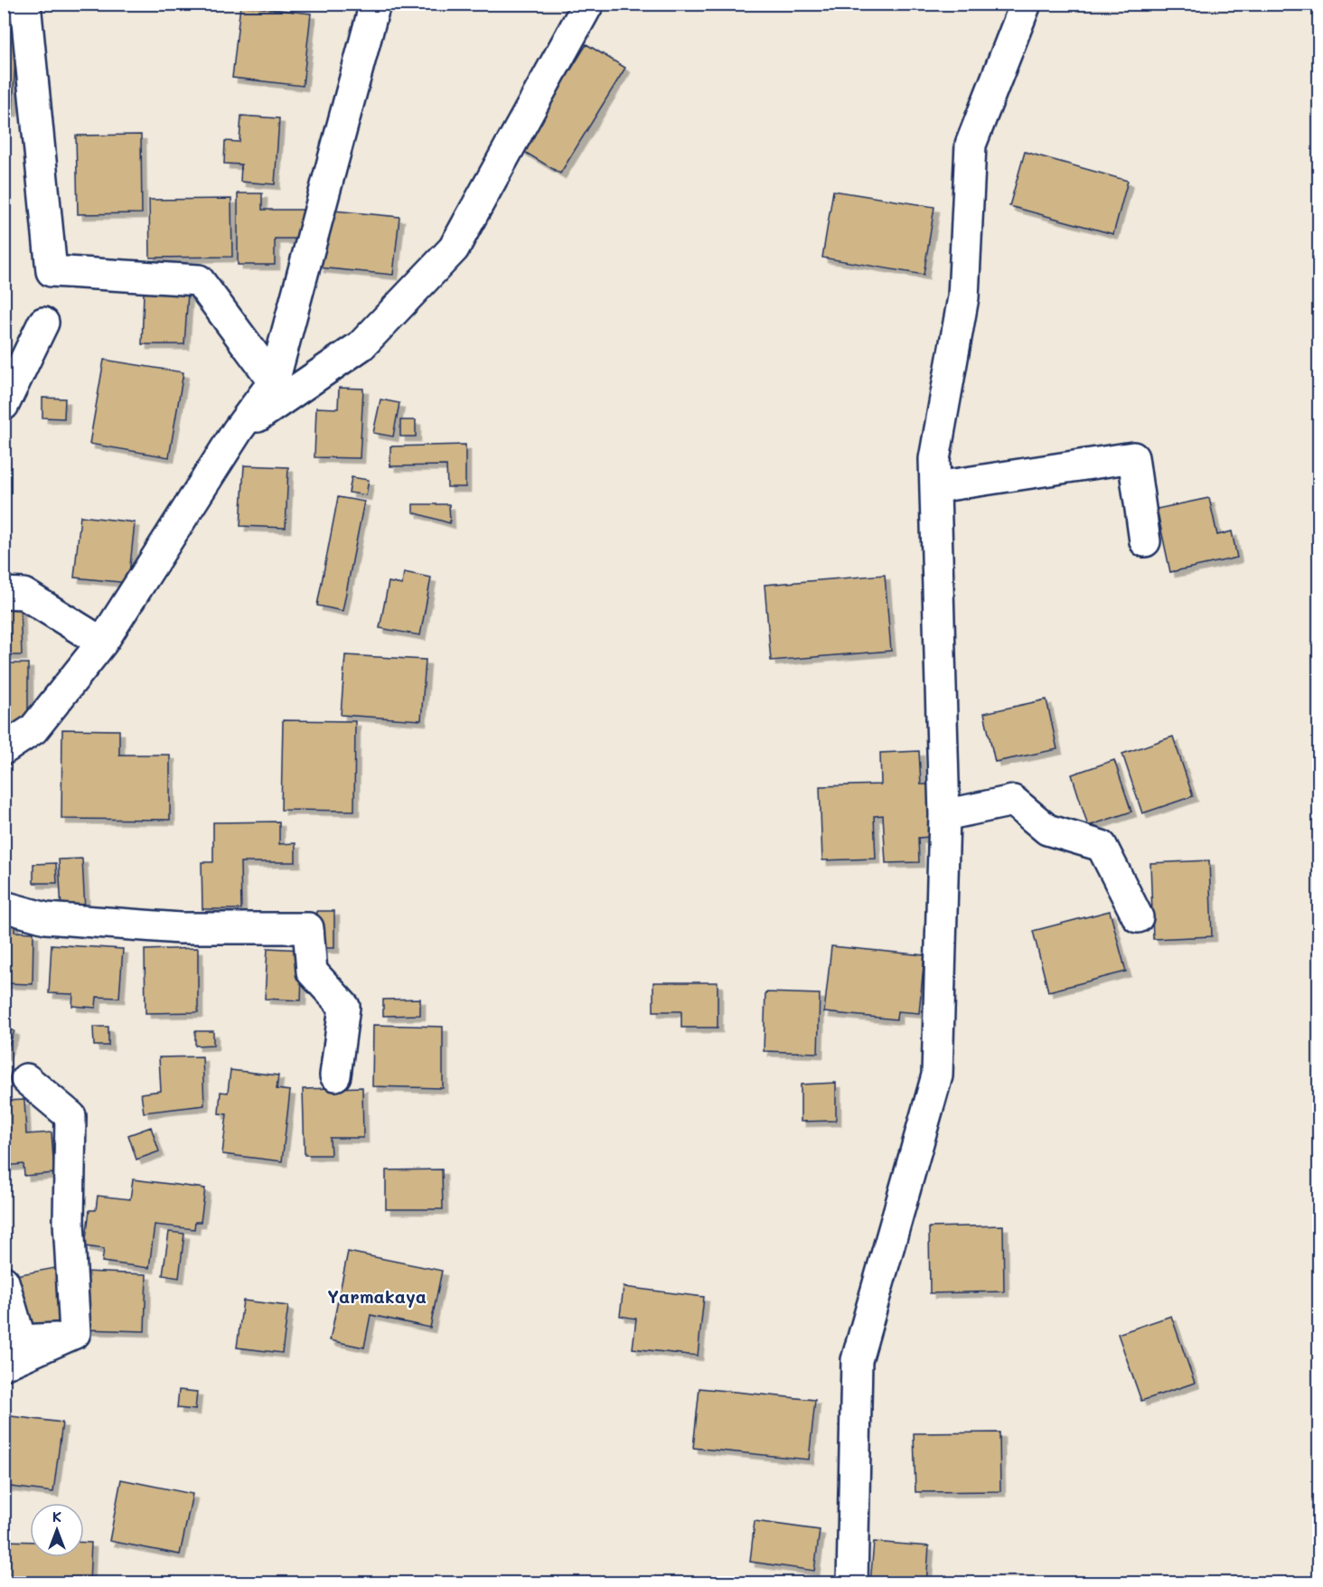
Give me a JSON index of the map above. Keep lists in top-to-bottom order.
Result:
{
  "districts": ["Yarmakaya"],
  "north": "top"
}
